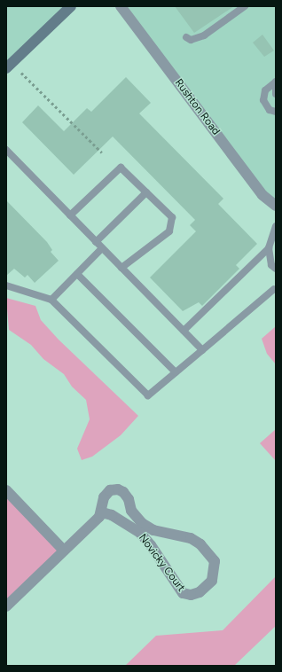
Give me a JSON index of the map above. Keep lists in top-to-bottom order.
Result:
{
  "streets": {
    "street": ["Rushton Road", "Novicky Court"]
  }
}
